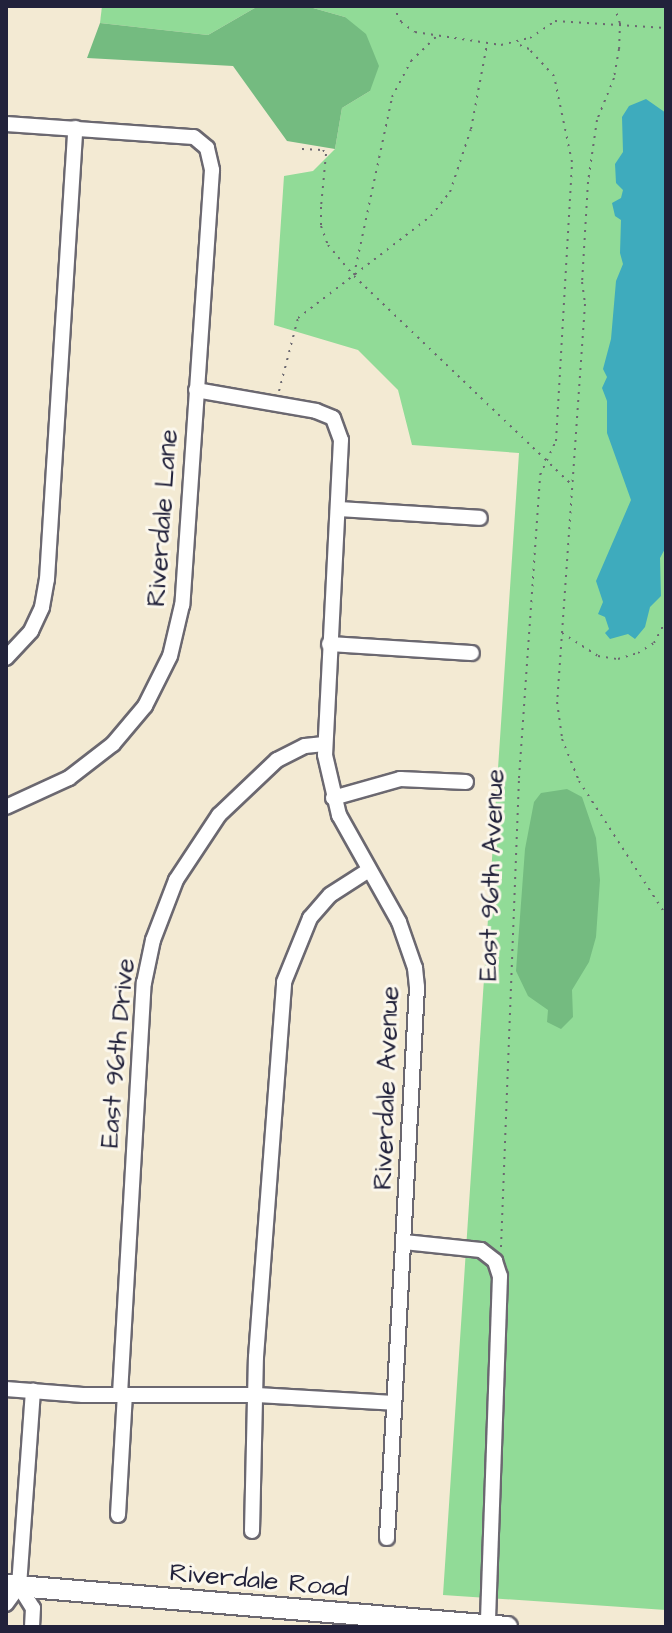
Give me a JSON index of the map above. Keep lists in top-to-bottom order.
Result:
{
  "streets": {
    "street": [
      "Riverdale Lane",
      "East 96th Drive",
      "Riverdale Avenue",
      "Riverdale Road"
    ],
    "path": ["East 96th Avenue"]
  },
  "crossings": [
    ["Riverdale Lane", "Riverdale Avenue"],
    ["East 96th Drive", "Riverdale Avenue"]
  ]
}
